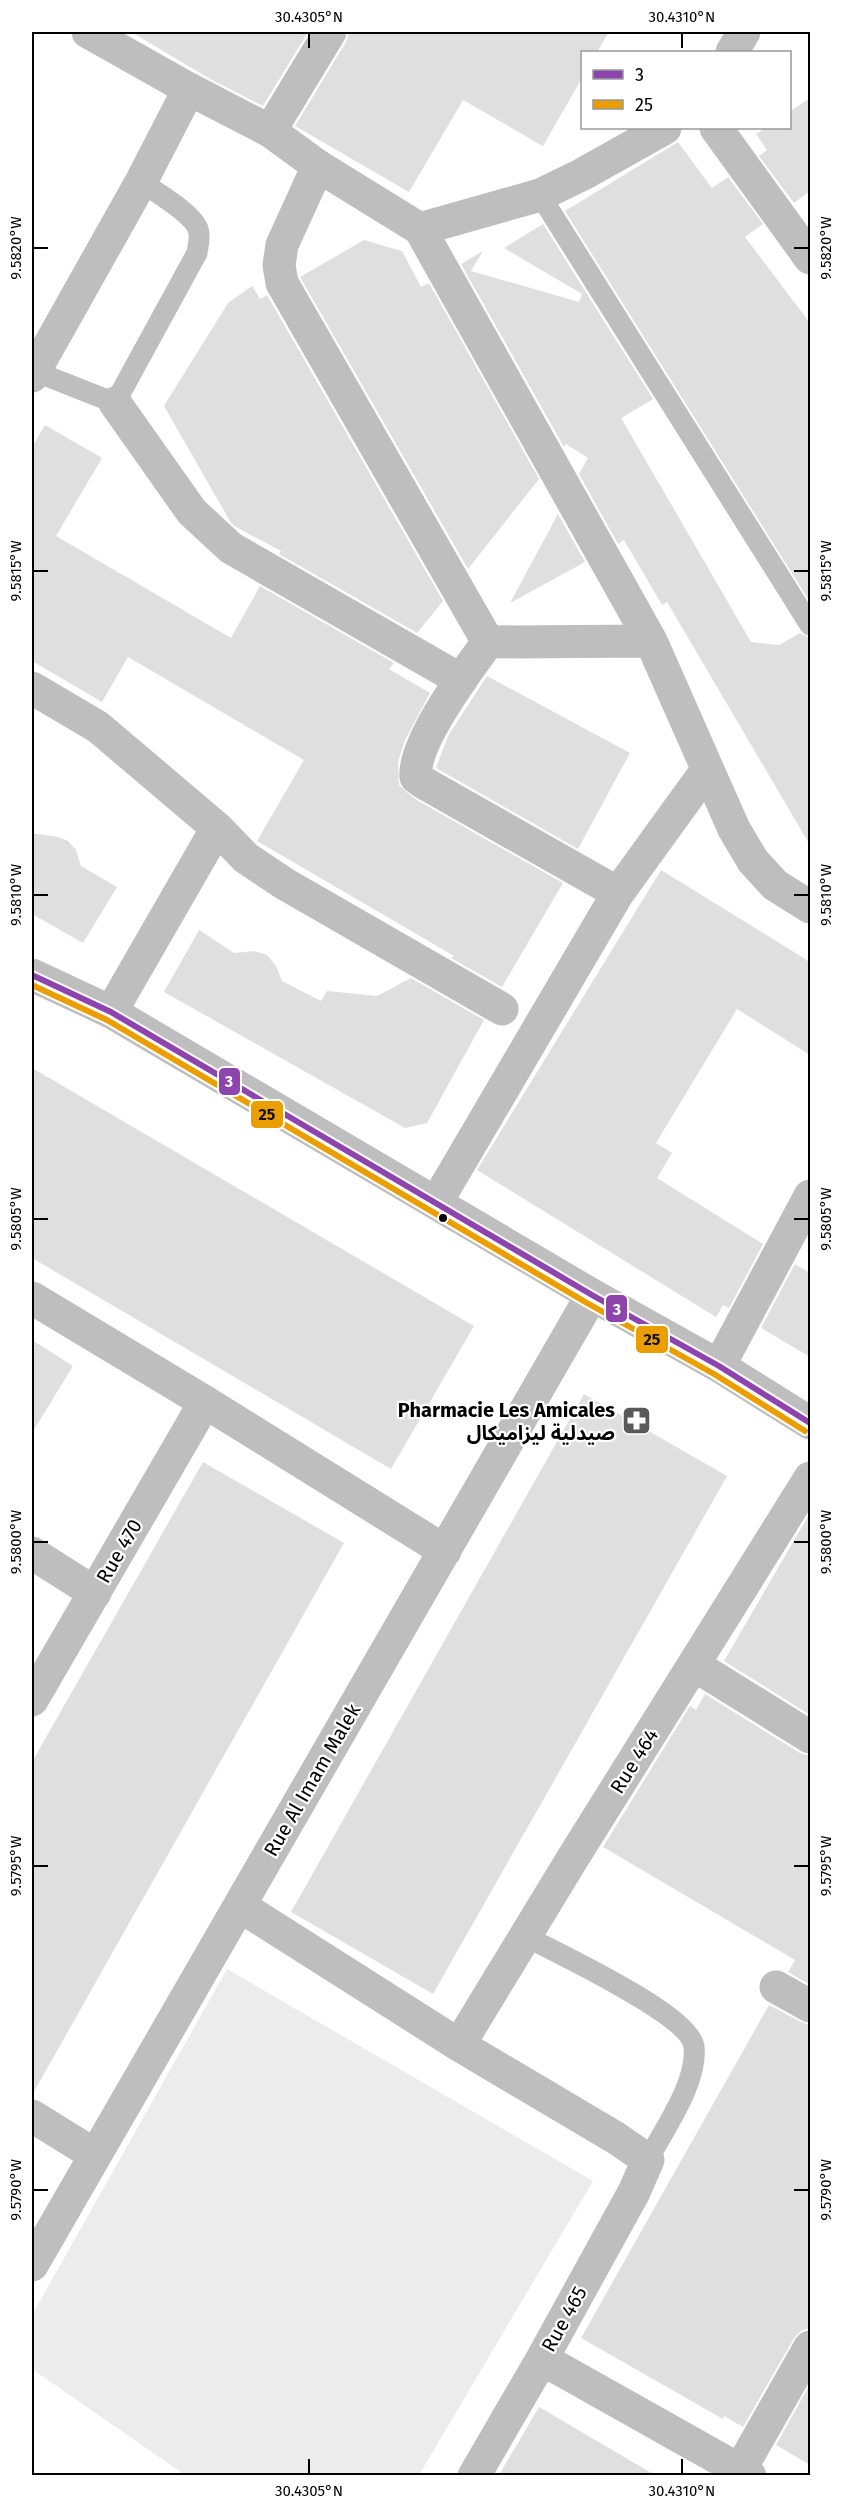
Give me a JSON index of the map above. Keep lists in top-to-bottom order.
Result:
{
  "streets": {
    "street": [
      "Rue 470",
      "Rue 464",
      "Rue Al Imam Malek",
      "Rue 465"
    ]
  },
  "places": {
    "pharmacy": ["Pharmacie Les Amicales صيدلية ليزاميكال"]
  },
  "lines": ["transit line 3", "transit line 25"],
  "legend": ["3", "25"],
  "coordinates": [
    "30.4305°N",
    "30.4310°N",
    "9.5820°W",
    "9.5815°W",
    "9.5810°W",
    "9.5805°W",
    "9.5800°W",
    "9.5795°W",
    "9.5790°W"
  ]
}
